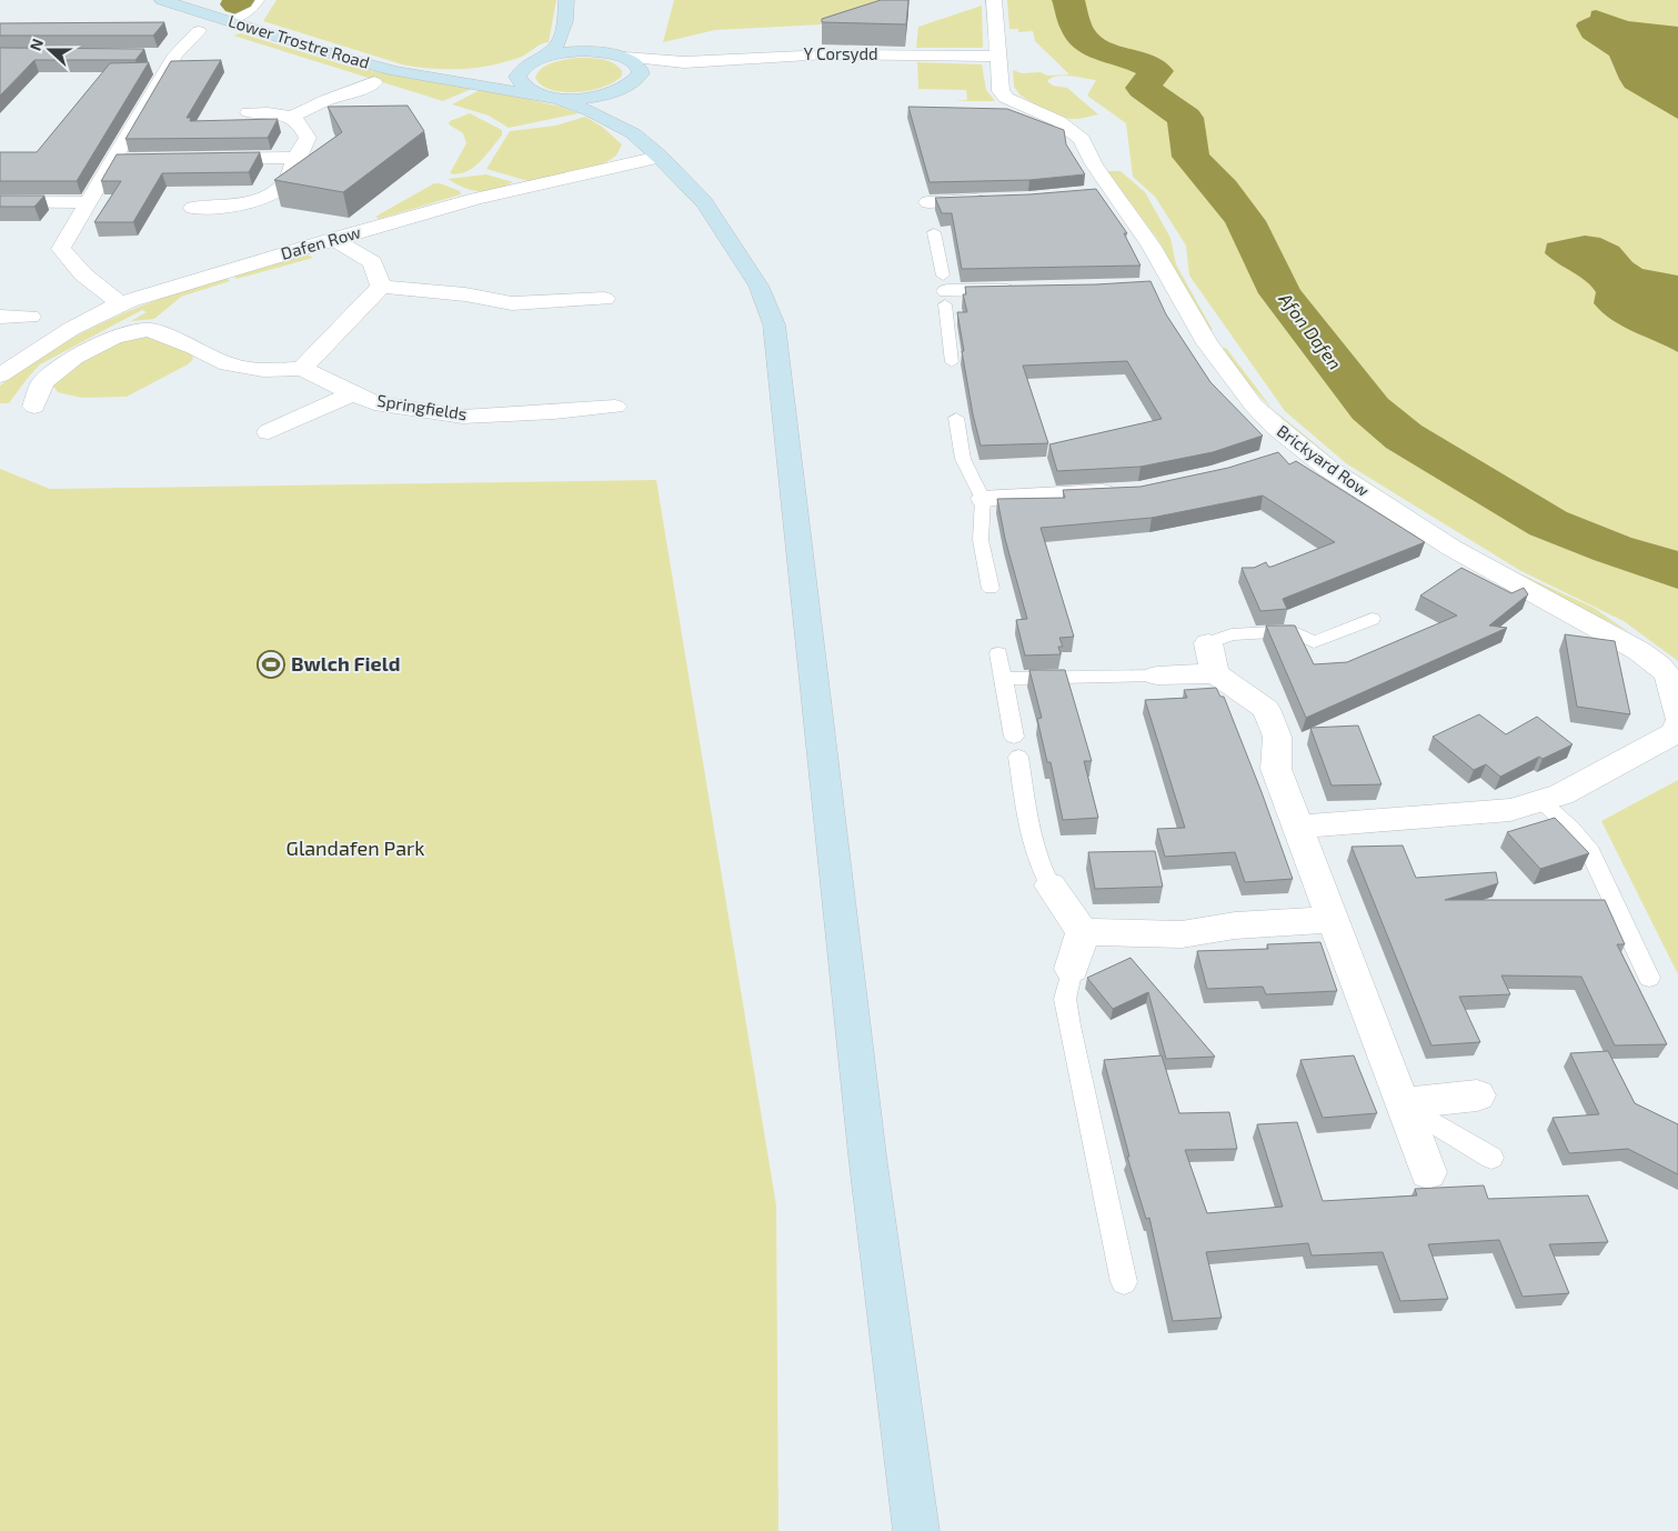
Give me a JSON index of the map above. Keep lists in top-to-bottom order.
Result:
{
  "streets": {
    "main road": ["Lower Trostre Road"],
    "street": [
      "Y Corsydd",
      "Dafen Row",
      "Springfields",
      "Brickyard Row"
    ]
  },
  "crossings": [
    ["Lower Trostre Road", "Y Corsydd"],
    ["Y Corsydd", "Brickyard Row"]
  ],
  "water": ["Afon Dafen"],
  "parks": ["Glandafen Park"],
  "places": {
    "sports": ["Bwlch Field"]
  },
  "north": "left"
}
